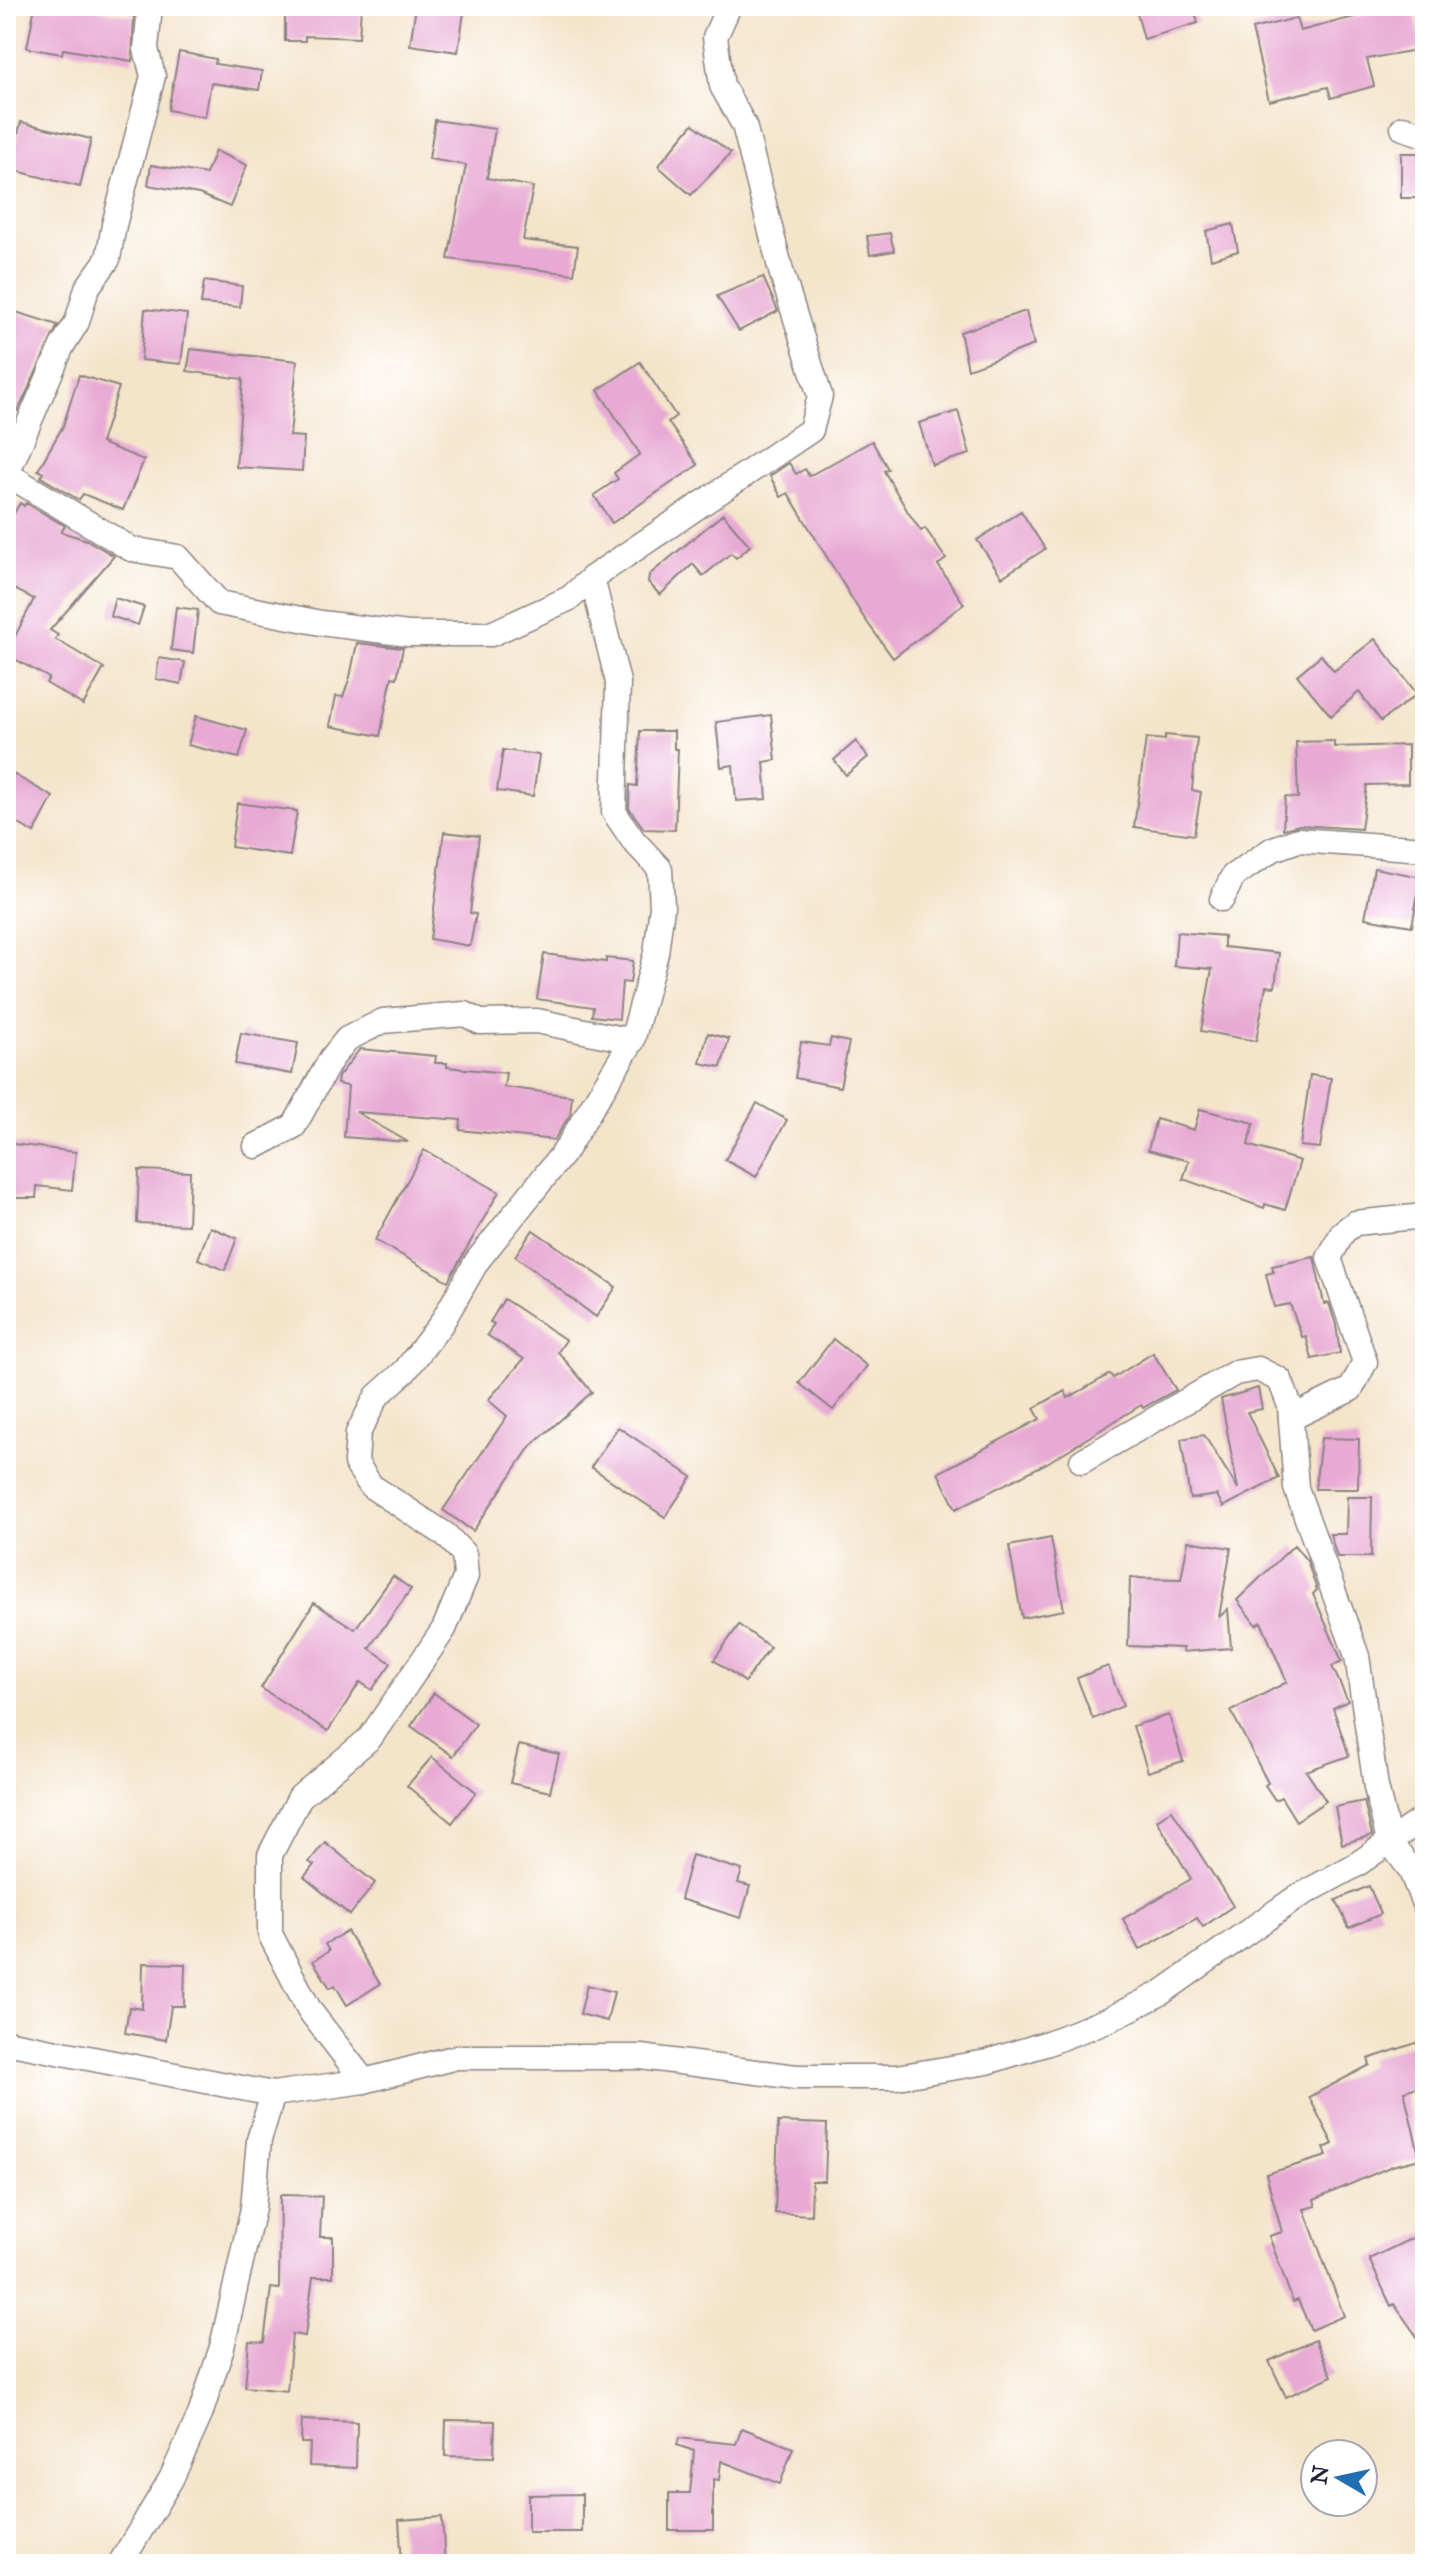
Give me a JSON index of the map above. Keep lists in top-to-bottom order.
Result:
{
  "north": "left"
}
